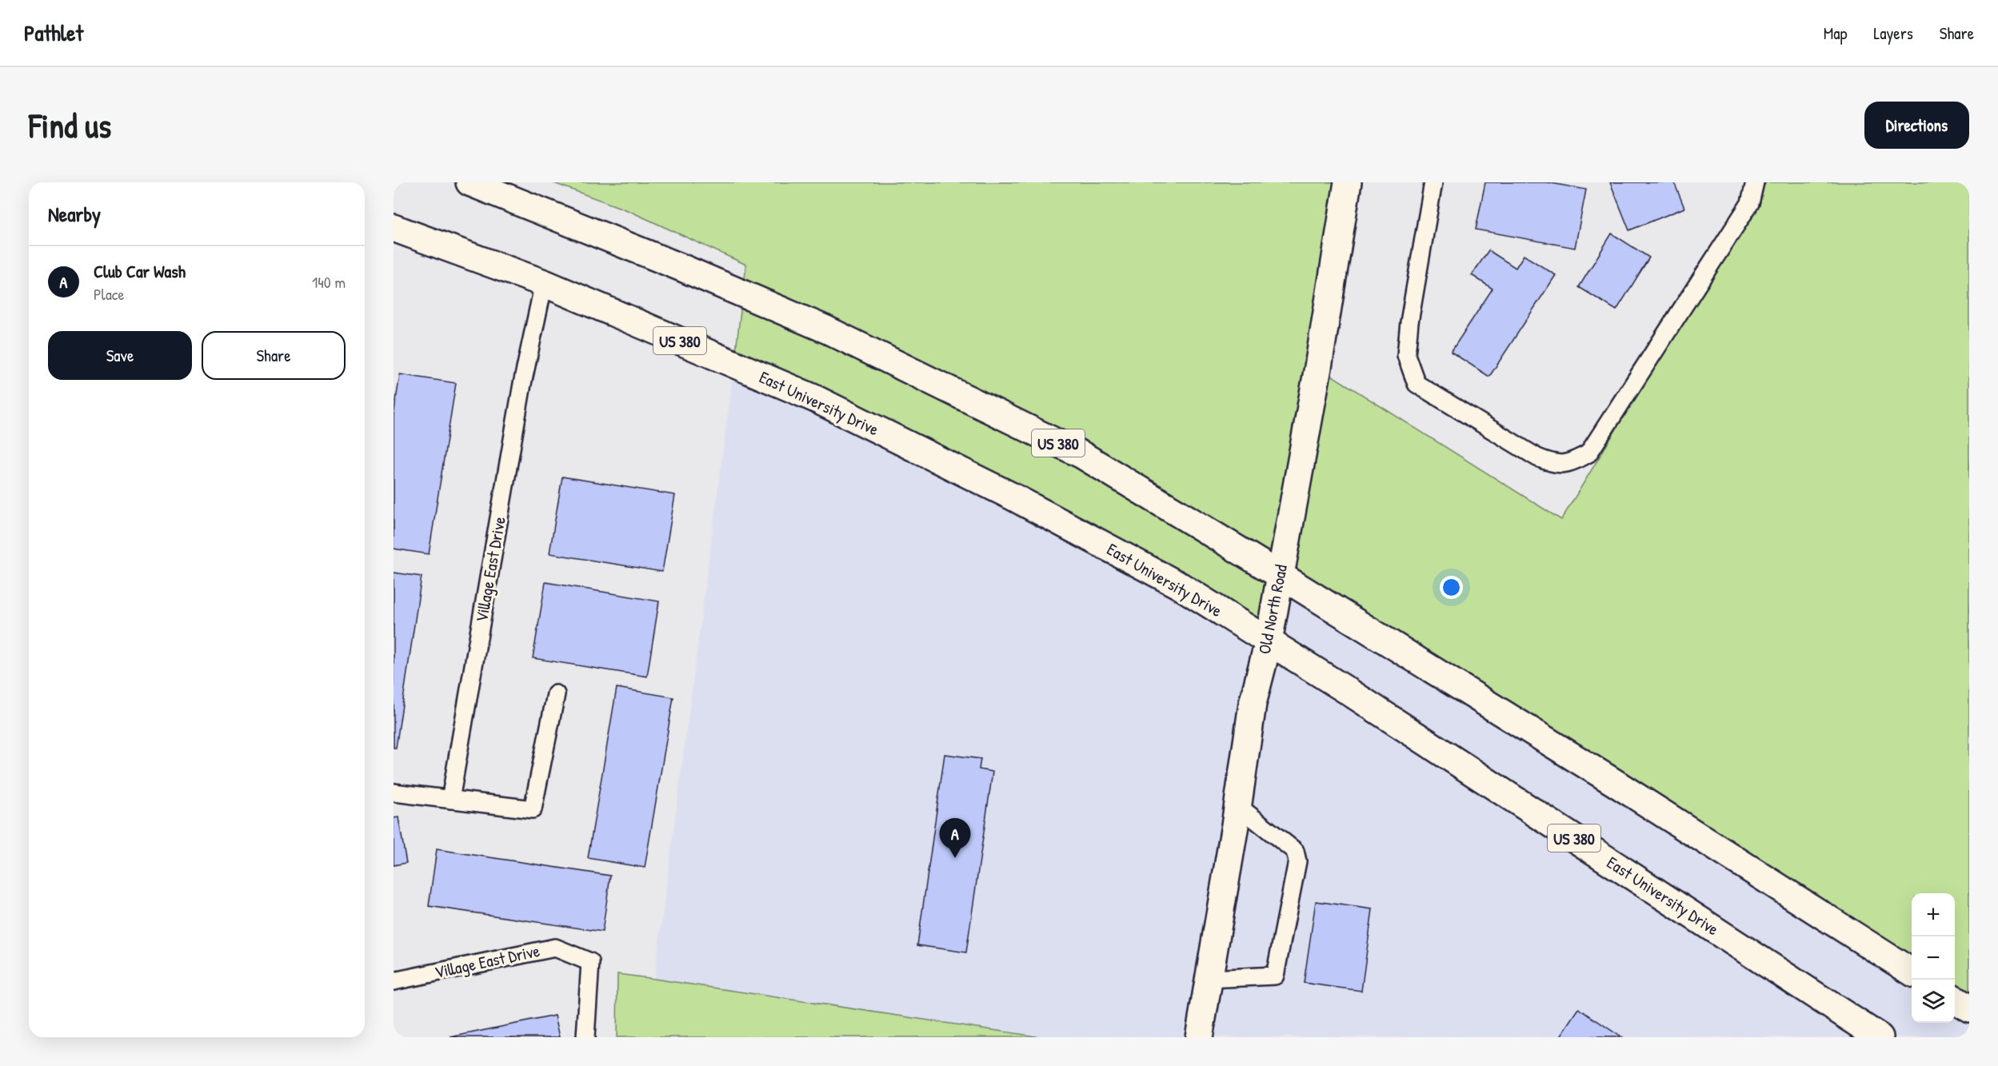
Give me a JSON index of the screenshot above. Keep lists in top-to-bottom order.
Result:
{
  "streets": {
    "main road": ["US 380", "East University Drive", "Old North Road"],
    "lane": ["Village East Drive"]
  },
  "crossings": [
    ["US 380", "Old North Road"],
    ["East University Drive", "Village East Drive"],
    ["East University Drive", "Old North Road"]
  ],
  "page": {
    "header": "Pathlet",
    "nav": ["Map", "Layers", "Share"],
    "buttons": [
      "Directions",
      ["Save", "Share"]
    ],
    "title": "Find us",
    "heading": "Nearby",
    "list": [
      {
        "mark": "A",
        "name": "Club Car Wash",
        "note": "Place",
        "value": "140 m"
      }
    ],
    "pins": "A",
    "map_buttons": ["+", "−"]
  }
}
